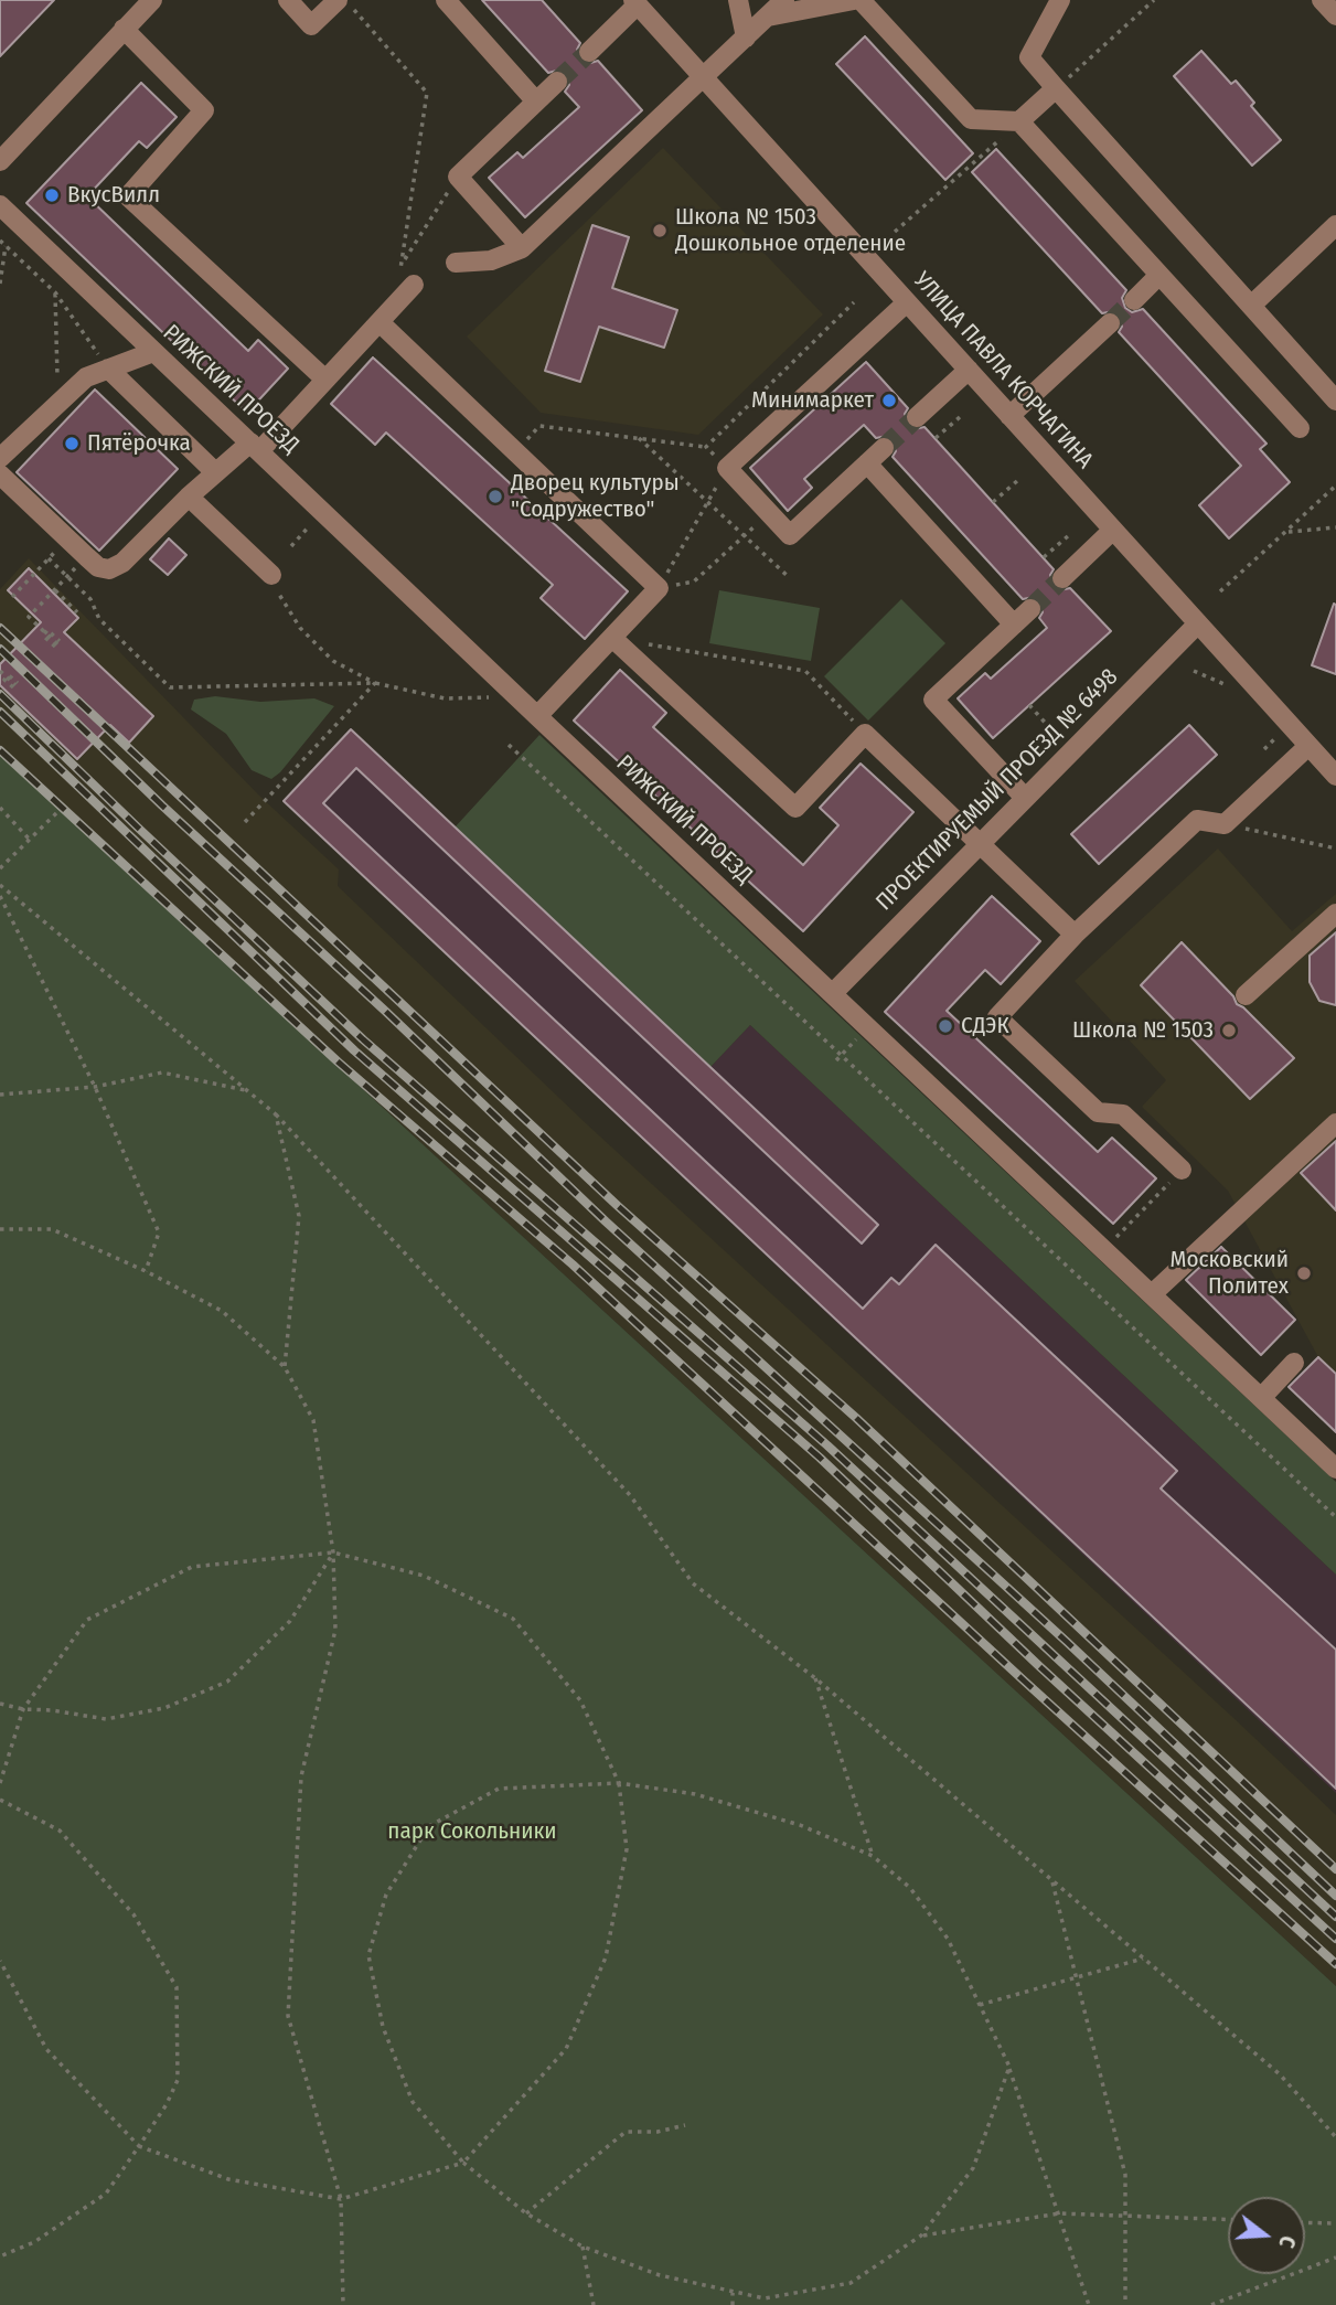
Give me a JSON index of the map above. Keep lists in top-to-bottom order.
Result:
{
  "streets": {
    "street": ["УЛИЦА ПАВЛА КОРЧАГИНА", "РИЖСКИЙ ПРОЕЗД", "ПРОЕКТИРУЕМЫЙ ПРОЕЗД № 6498"]
  },
  "crossings": [
    ["УЛИЦА ПАВЛА КОРЧАГИНА", "ПРОЕКТИРУЕМЫЙ ПРОЕЗД № 6498"],
    ["РИЖСКИЙ ПРОЕЗД", "ПРОЕКТИРУЕМЫЙ ПРОЕЗД № 6498"]
  ],
  "parks": ["парк Сокольники"],
  "places": [
    "ВкусВилл",
    "Школа № 1503 Дошкольное отделение",
    "Минимаркет",
    "Пятёрочка",
    "Дворец культуры \"Содружество\"",
    "СДЭК",
    "Школа № 1503",
    "Московский Политех"
  ],
  "north": "right"
}
